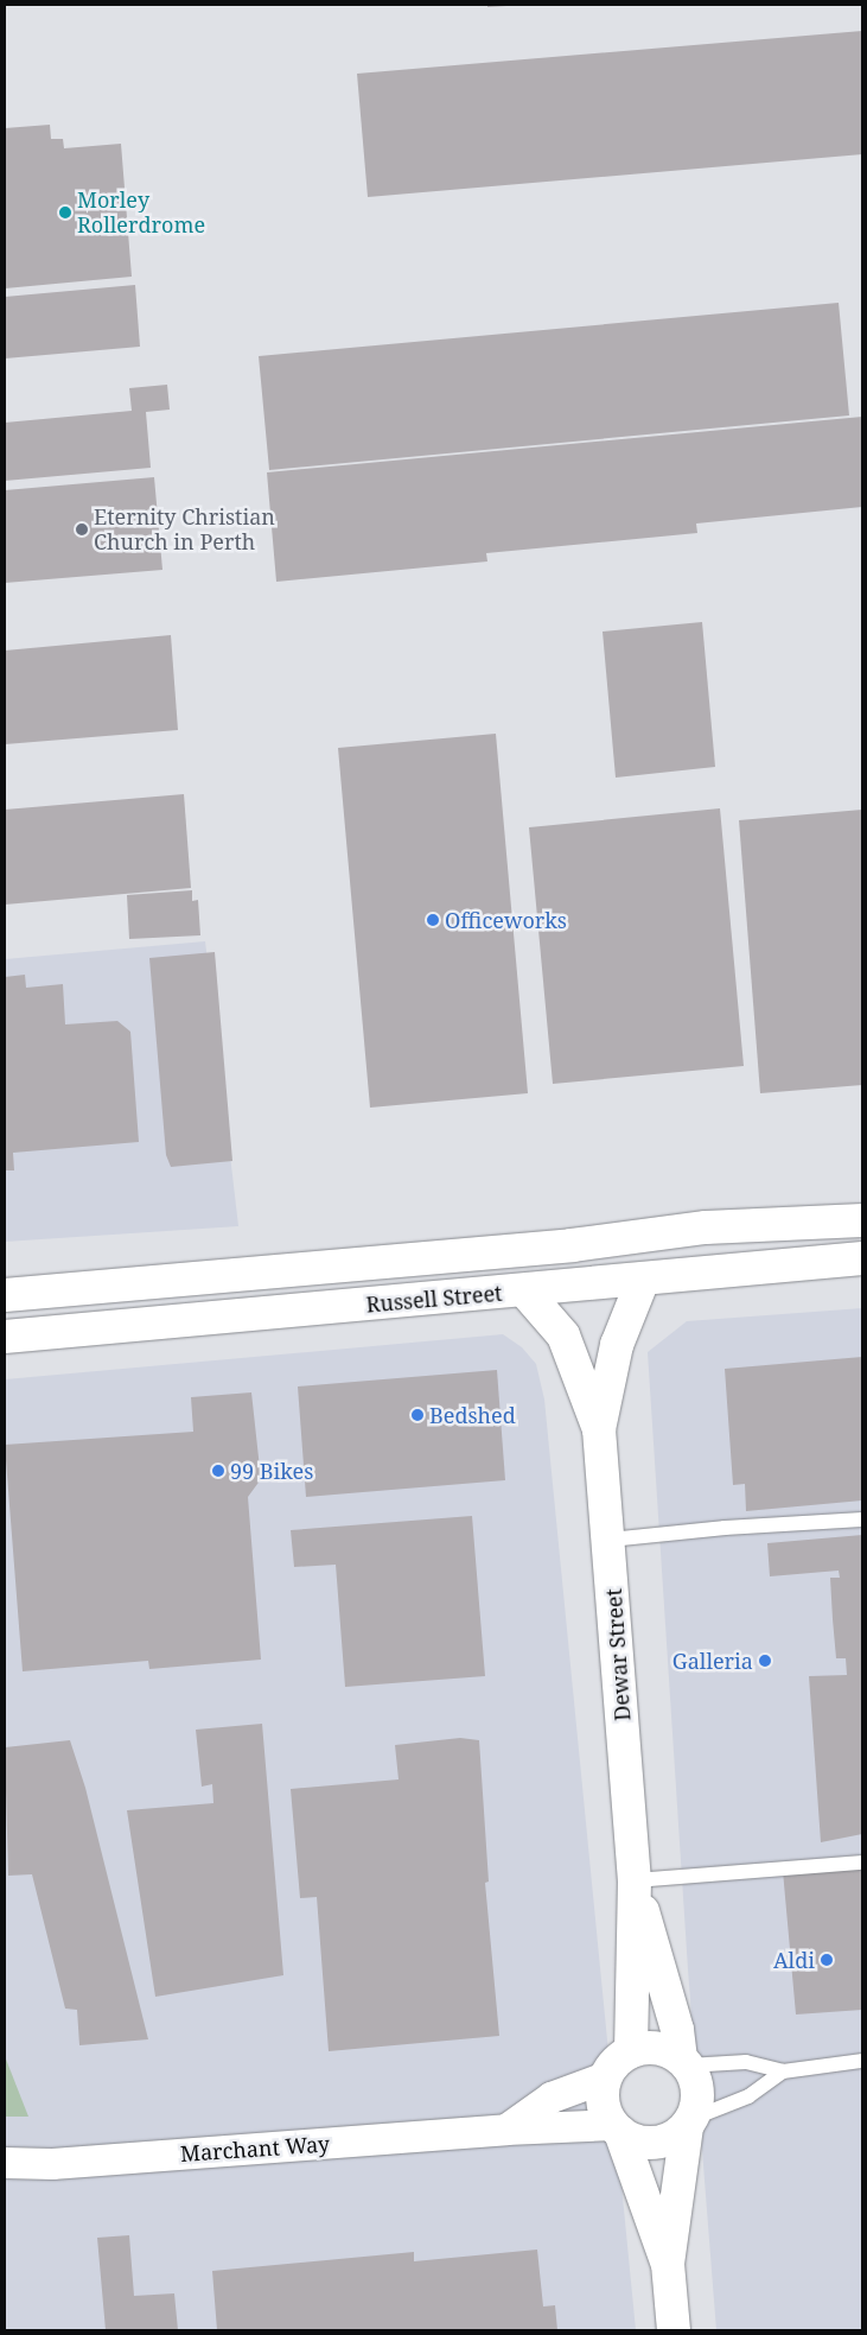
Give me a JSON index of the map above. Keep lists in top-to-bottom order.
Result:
{
  "streets": {
    "street": ["Russell Street", "Dewar Street", "Marchant Way"]
  },
  "crossings": [
    ["Russell Street", "Dewar Street"],
    ["Dewar Street", "Marchant Way"]
  ],
  "places": [
    "Morley Rollerdrome",
    "Eternity Christian Church in Perth",
    "Officeworks",
    "Bedshed",
    "99 Bikes",
    "Galleria",
    "Aldi"
  ]
}
